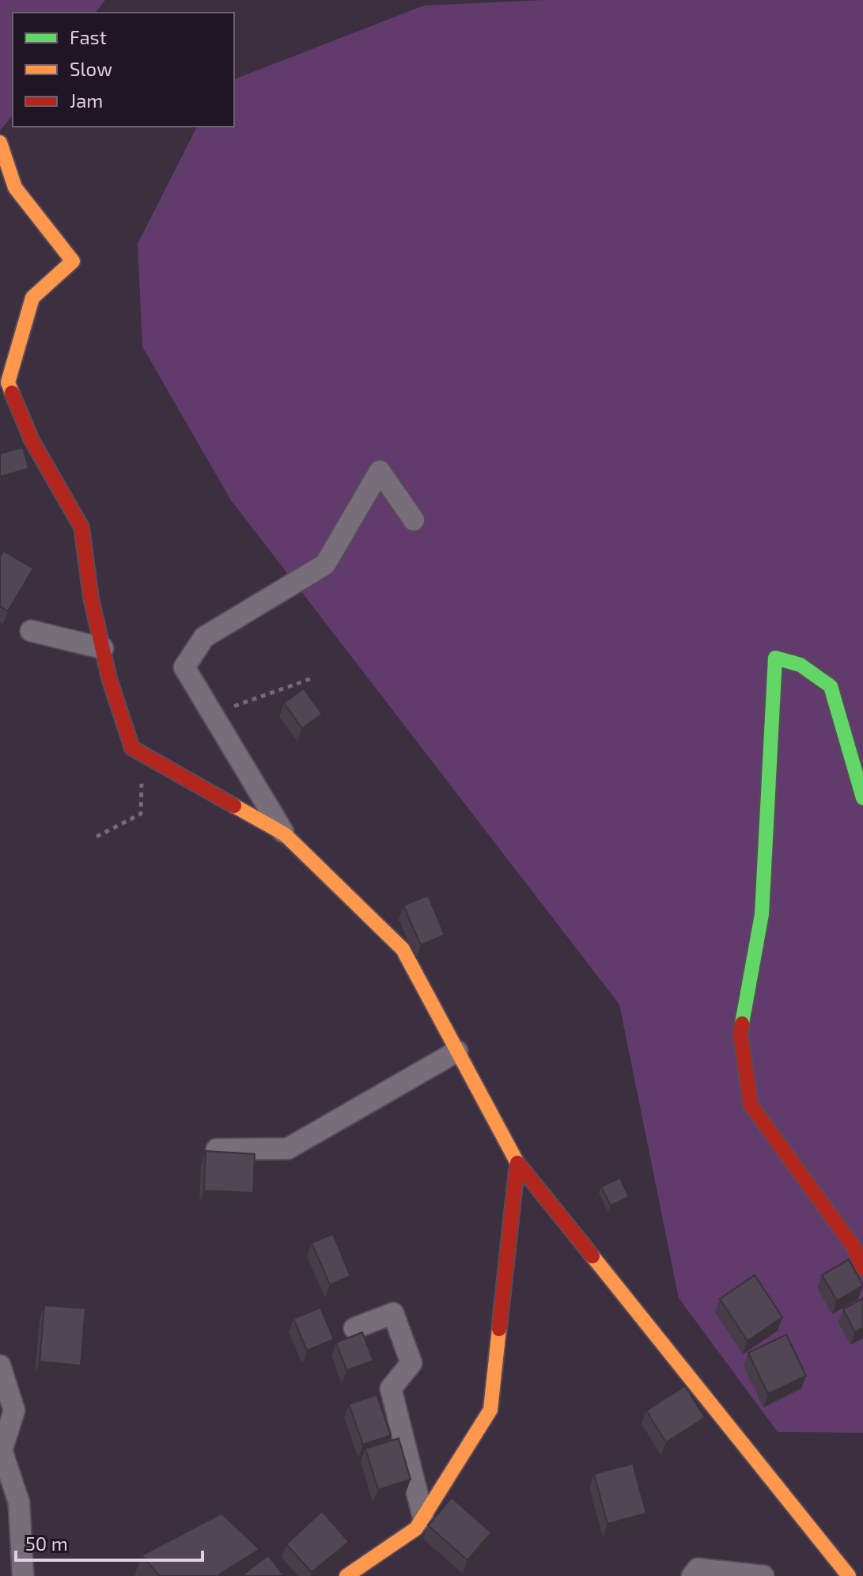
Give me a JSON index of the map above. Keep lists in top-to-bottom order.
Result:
{
  "legend": ["Fast", "Slow", "Jam"],
  "scale_bar": "50 m"
}
